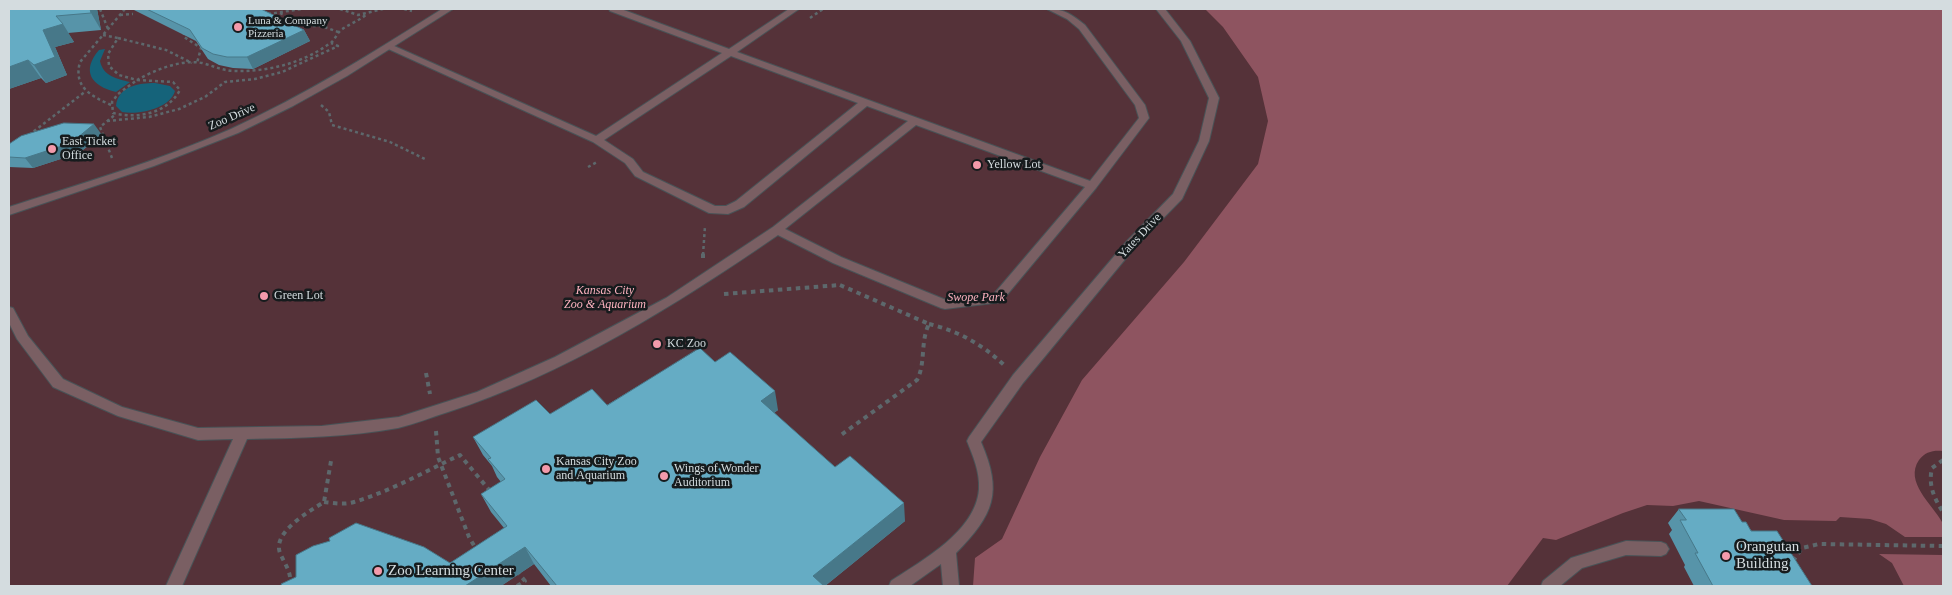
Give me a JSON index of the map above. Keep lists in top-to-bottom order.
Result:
{
  "streets": {
    "street": ["Zoo Drive", "Yates Drive"]
  },
  "parks": ["Kansas City Zoo & Aquarium", "Swope Park"],
  "places": [
    "Luna & Company Pizzeria",
    "East Ticket Office",
    "Yellow Lot",
    "Green Lot",
    "KC Zoo",
    "Kansas City Zoo and Aquarium",
    "Wings of Wonder Auditorium",
    "Orangutan Building",
    "Zoo Learning Center"
  ]
}
